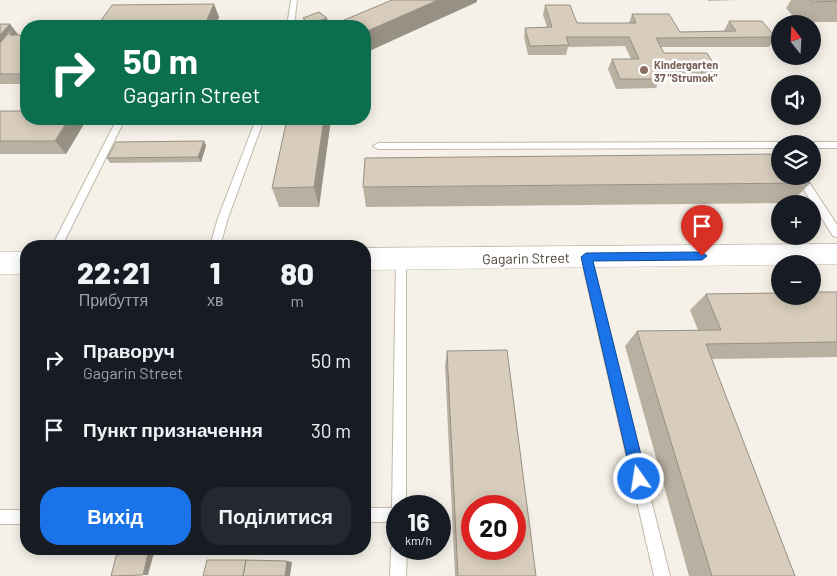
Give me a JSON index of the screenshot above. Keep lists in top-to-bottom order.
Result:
{
  "streets": {
    "street": ["Gagarin Street"]
  },
  "places": ["Kindergarten 37 \"Strumok\""],
  "north": "top",
  "page": {
    "map_buttons": ["+", "−"],
    "turn": ["50 m", "Gagarin Street"],
    "eta": [
      "22:21",
      "Прибуття",
      "1",
      "хв",
      "80",
      "m"
    ],
    "list": [
      {
        "name": "Праворуч",
        "note": "Gagarin Street",
        "value": "50 m"
      },
      {
        "name": "Пункт призначення",
        "value": "30 m"
      }
    ],
    "buttons": ["Вихід", "Поділитися"],
    "speed": "16 km/h",
    "limit": "20"
  }
}
